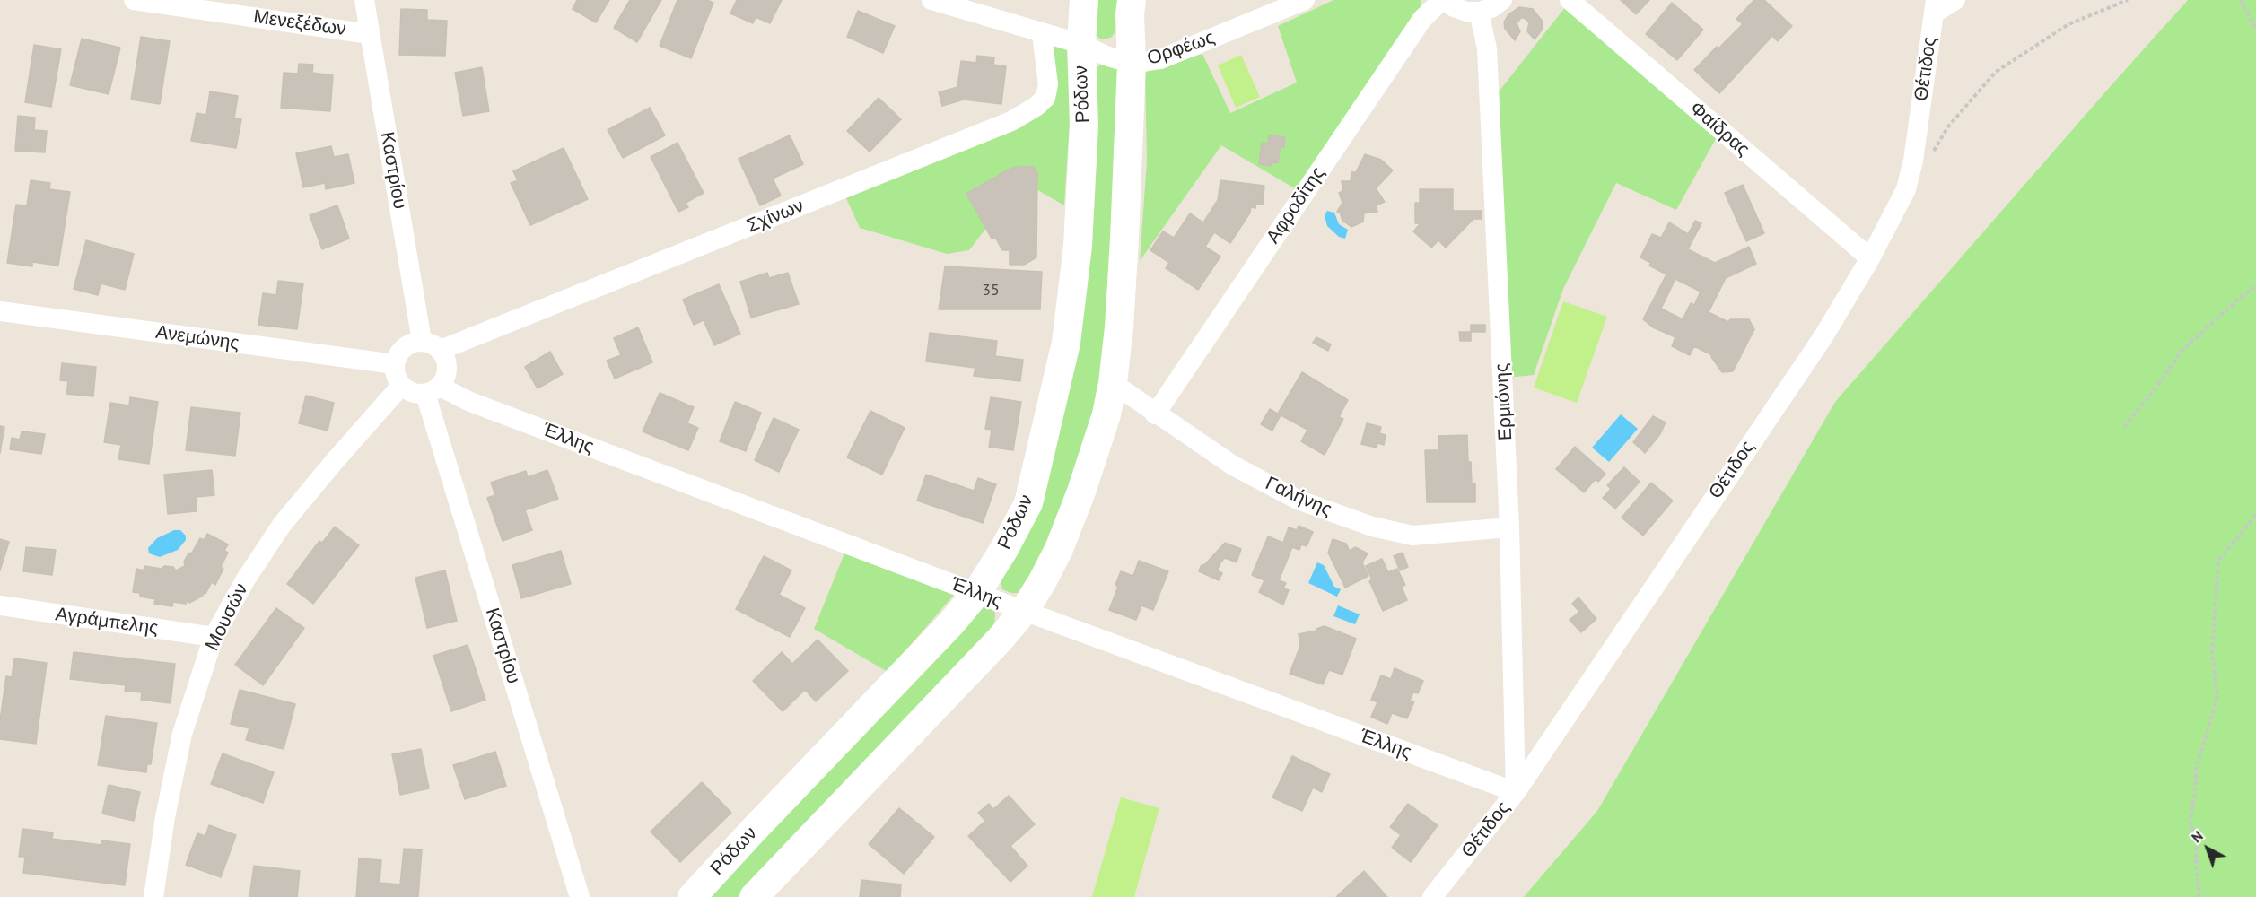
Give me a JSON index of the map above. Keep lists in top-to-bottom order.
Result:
{
  "streets": {
    "street": [
      "Μενεξέδων",
      "Ορφέως",
      "Θέτιδος",
      "Ρόδων",
      "Φαίδρας",
      "Καστρίου",
      "Αφροδίτης",
      "Σχίνων",
      "Ανεμώνης",
      "Ερμιόνης",
      "Έλλης",
      "Γαλήνης",
      "Μουσών",
      "Αγράμπελης"
    ]
  },
  "crossings": [
    ["Μενεξέδων", "Καστρίου"],
    ["Ορφέως", "Ρόδων"],
    ["Ορφέως", "Σχίνων"],
    ["Θέτιδος", "Φαίδρας"],
    ["Θέτιδος", "Ερμιόνης"],
    ["Θέτιδος", "Έλλης"],
    ["Ρόδων", "Έλλης"],
    ["Καστρίου", "Σχίνων"],
    ["Καστρίου", "Ανεμώνης"],
    ["Καστρίου", "Έλλης"],
    ["Καστρίου", "Μουσών"],
    ["Αφροδίτης", "Γαλήνης"],
    ["Σχίνων", "Ανεμώνης"],
    ["Σχίνων", "Έλλης"],
    ["Σχίνων", "Μουσών"],
    ["Ανεμώνης", "Έλλης"],
    ["Ανεμώνης", "Μουσών"],
    ["Ερμιόνης", "Έλλης"],
    ["Ερμιόνης", "Γαλήνης"],
    ["Έλλης", "Μουσών"],
    ["Μουσών", "Αγράμπελης"]
  ],
  "house_numbers": ["35"],
  "north": "top left"
}
